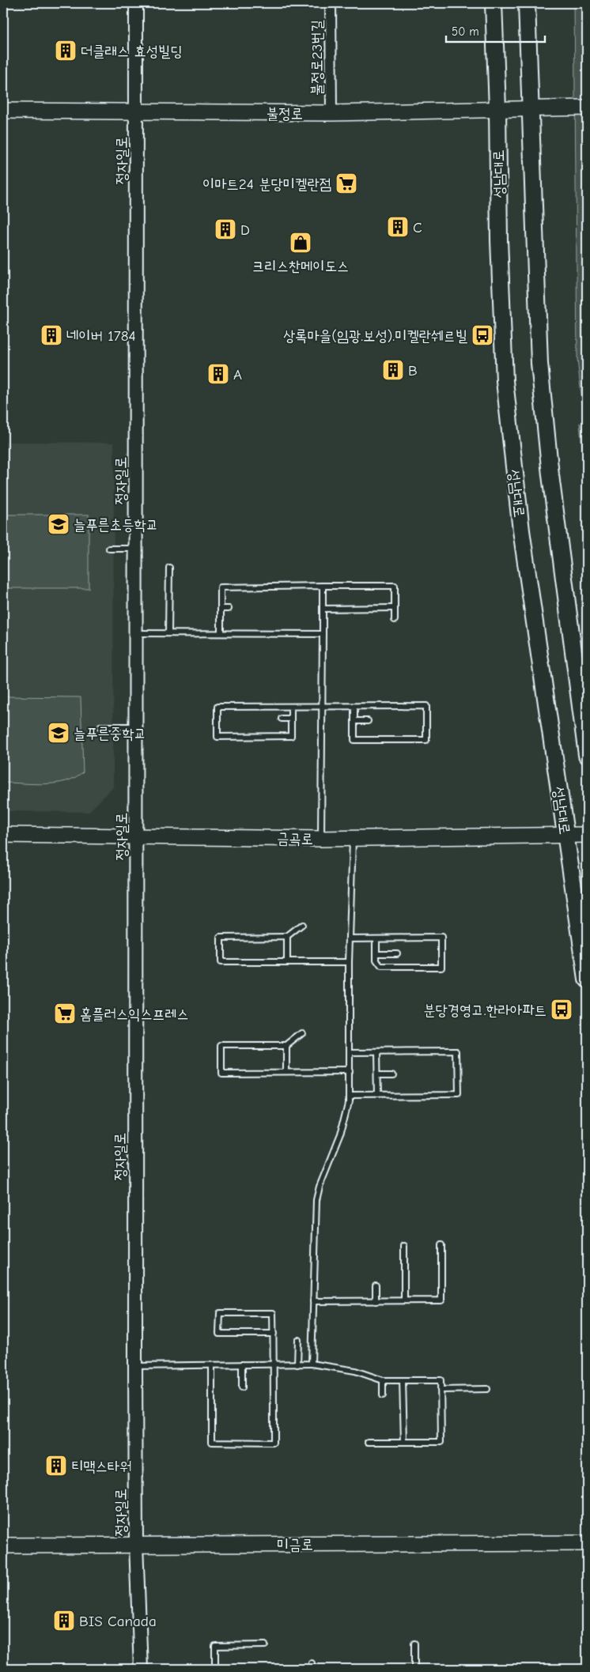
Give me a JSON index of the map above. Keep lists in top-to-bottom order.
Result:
{
  "streets": {
    "main road": [
      "불정로",
      "성남대로",
      "금곡로",
      "미금로"
    ],
    "street": ["불정로23번길", "정자일로"]
  },
  "crossings": [
    ["불정로23번길", "불정로"],
    ["불정로", "정자일로"],
    ["불정로", "성남대로"],
    ["정자일로", "금곡로"],
    ["정자일로", "미금로"],
    ["성남대로", "금곡로"]
  ],
  "places": {
    "building": [
      "더클래스 효성빌딩",
      "C",
      "D",
      "네이버 1784",
      "B",
      "A",
      "티맥스타워",
      "BIS Canada"
    ],
    "supermarket": ["이마트24 분당미켈란점", "홈플러스익스프레스"],
    "shop": ["크리스찬메이도스"],
    "bus stop": ["상록마을(임광.보성).미켈란쉐르빌", "분당경영고.한라아파트"],
    "school or university": ["늘푸른초등학교", "늘푸른중학교"]
  },
  "scale_bar": "50 m"
}
